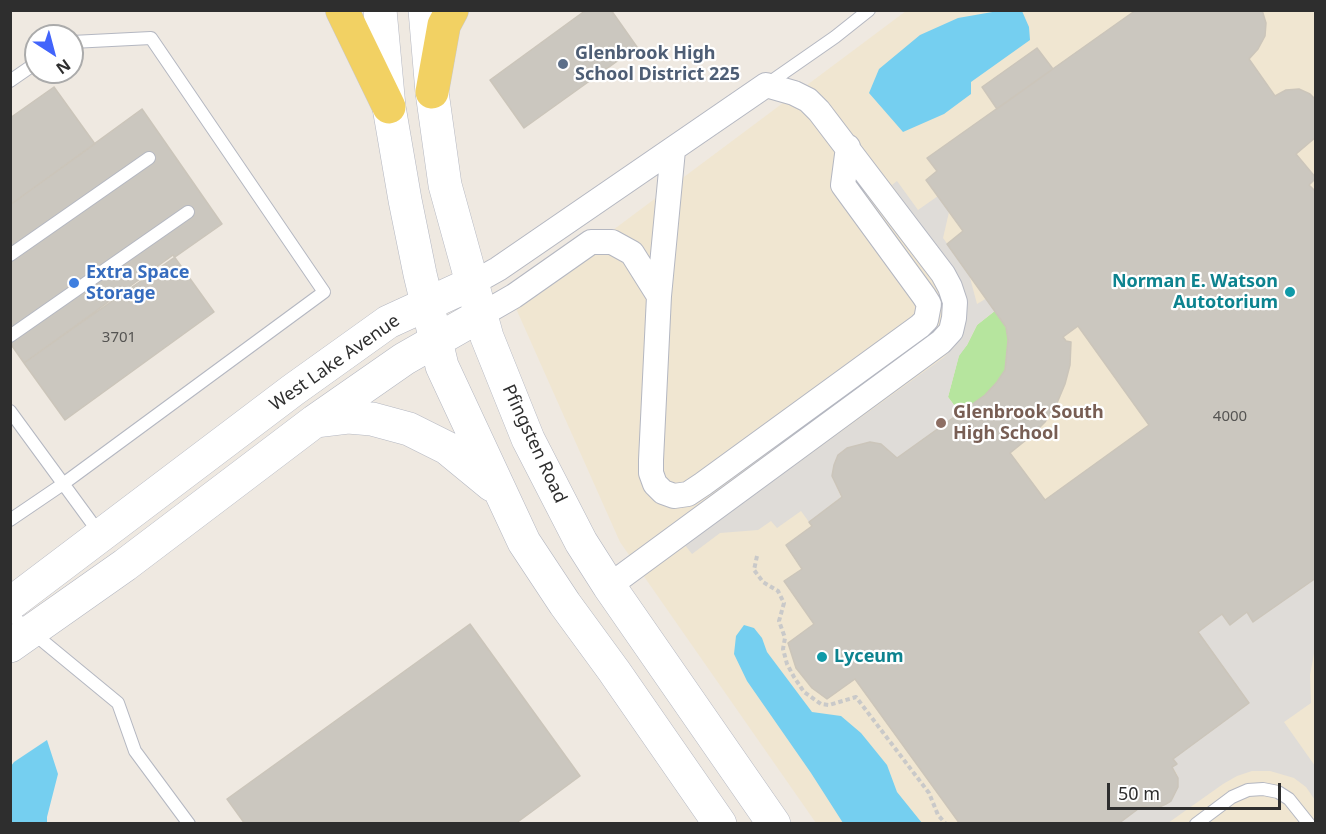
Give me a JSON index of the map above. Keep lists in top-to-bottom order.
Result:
{
  "streets": {
    "main road": ["West Lake Avenue", "Pfingsten Road"]
  },
  "crossings": [
    ["West Lake Avenue", "Pfingsten Road"]
  ],
  "places": [
    "Glenbrook High School District 225",
    "Extra Space Storage",
    "Norman E. Watson Autotorium",
    "Glenbrook South High School",
    "Lyceum"
  ],
  "house_numbers": ["3701", "4000"],
  "scale_bar": "50 m",
  "north": "bottom right"
}
